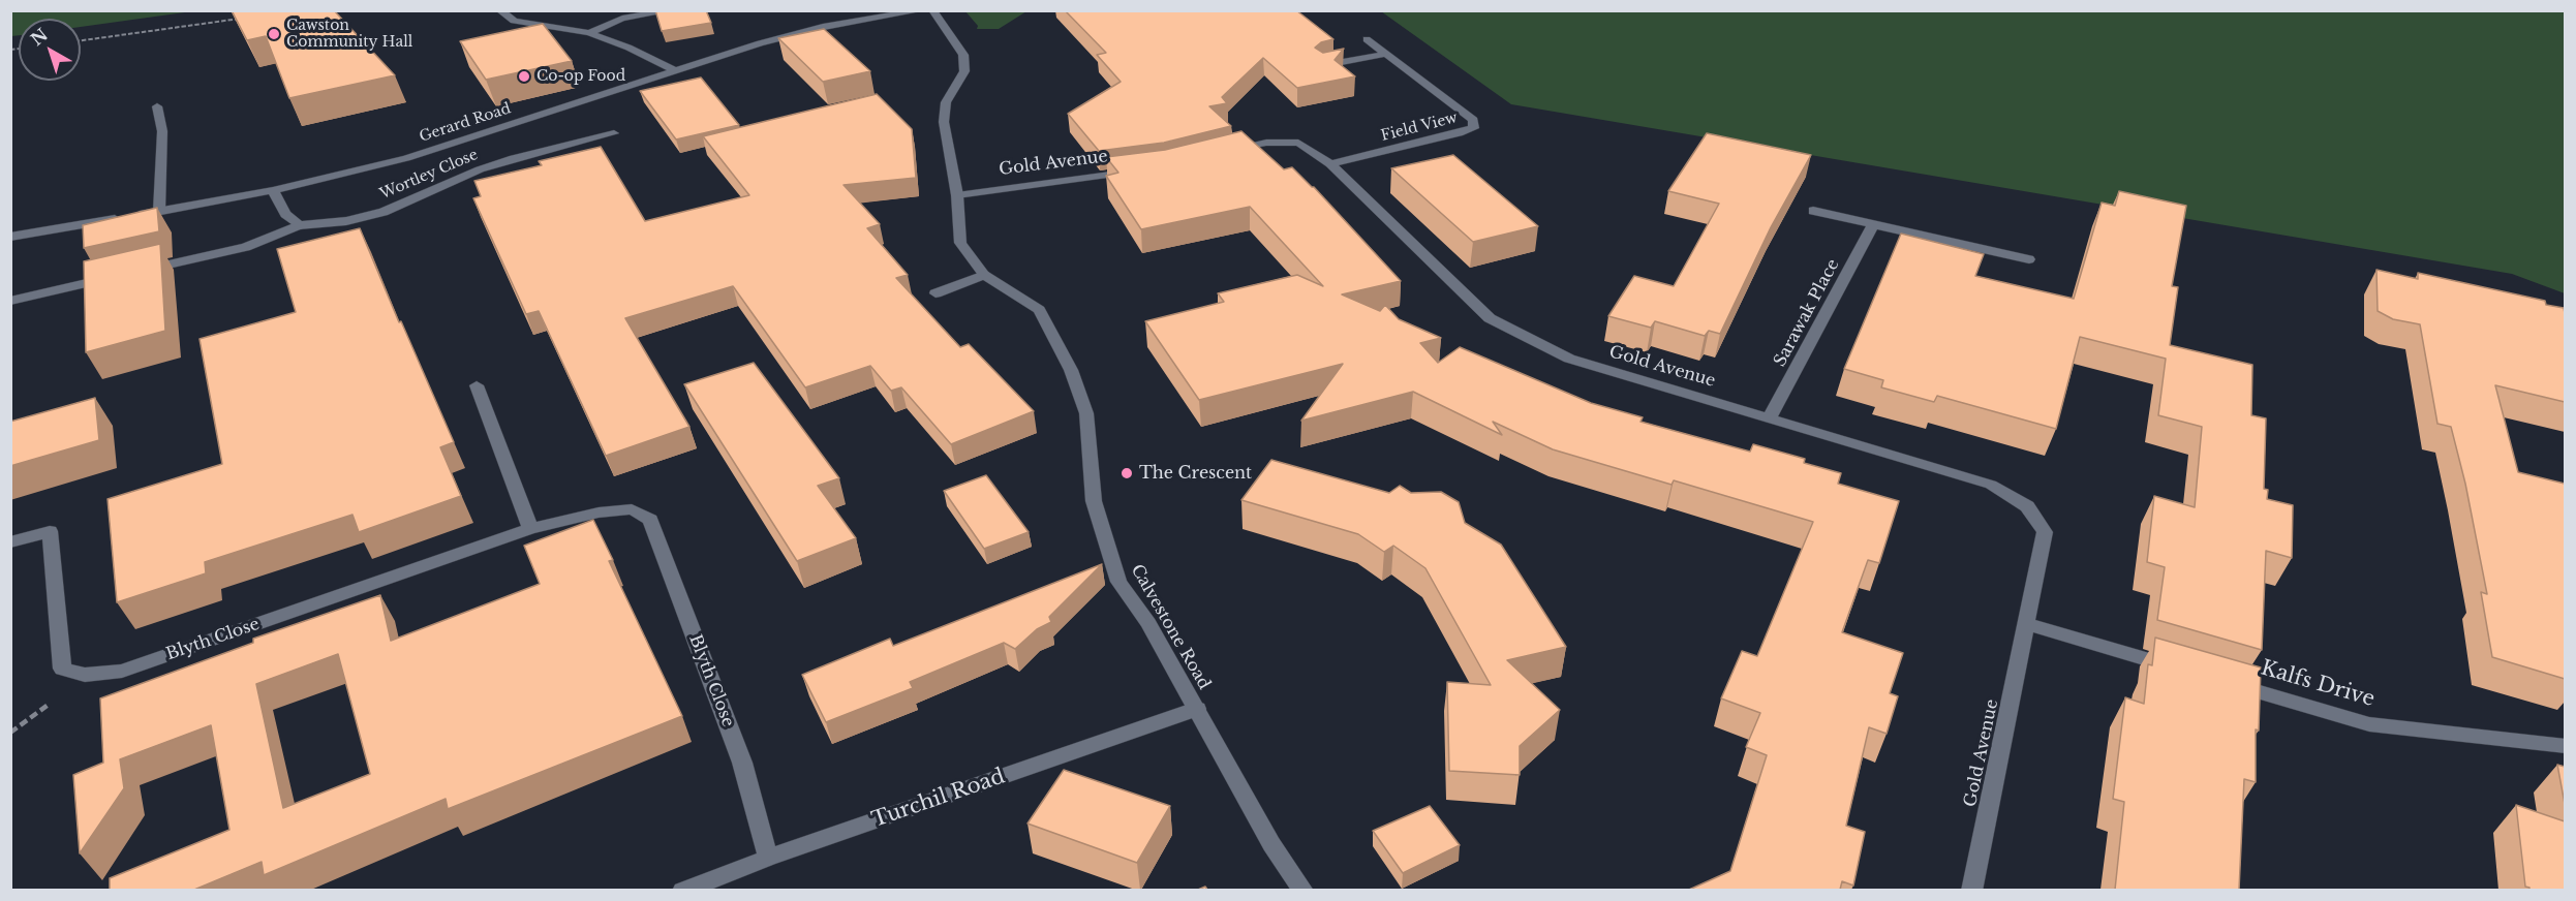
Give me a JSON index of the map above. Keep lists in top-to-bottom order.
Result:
{
  "streets": {
    "street": [
      "Gerard Road",
      "Field View",
      "Gold Avenue",
      "Wortley Close",
      "Sarawak Place",
      "Calvestone Road",
      "Blyth Close",
      "Kalfs Drive",
      "Turchil Road"
    ]
  },
  "crossings": [
    ["Field View", "Gold Avenue"],
    ["Gold Avenue", "Sarawak Place"],
    ["Gold Avenue", "Calvestone Road"],
    ["Calvestone Road", "Turchil Road"],
    ["Blyth Close", "Turchil Road"]
  ],
  "places": ["Cawston Community Hall", "Co-op Food", "The Crescent"],
  "north": "top left"
}
